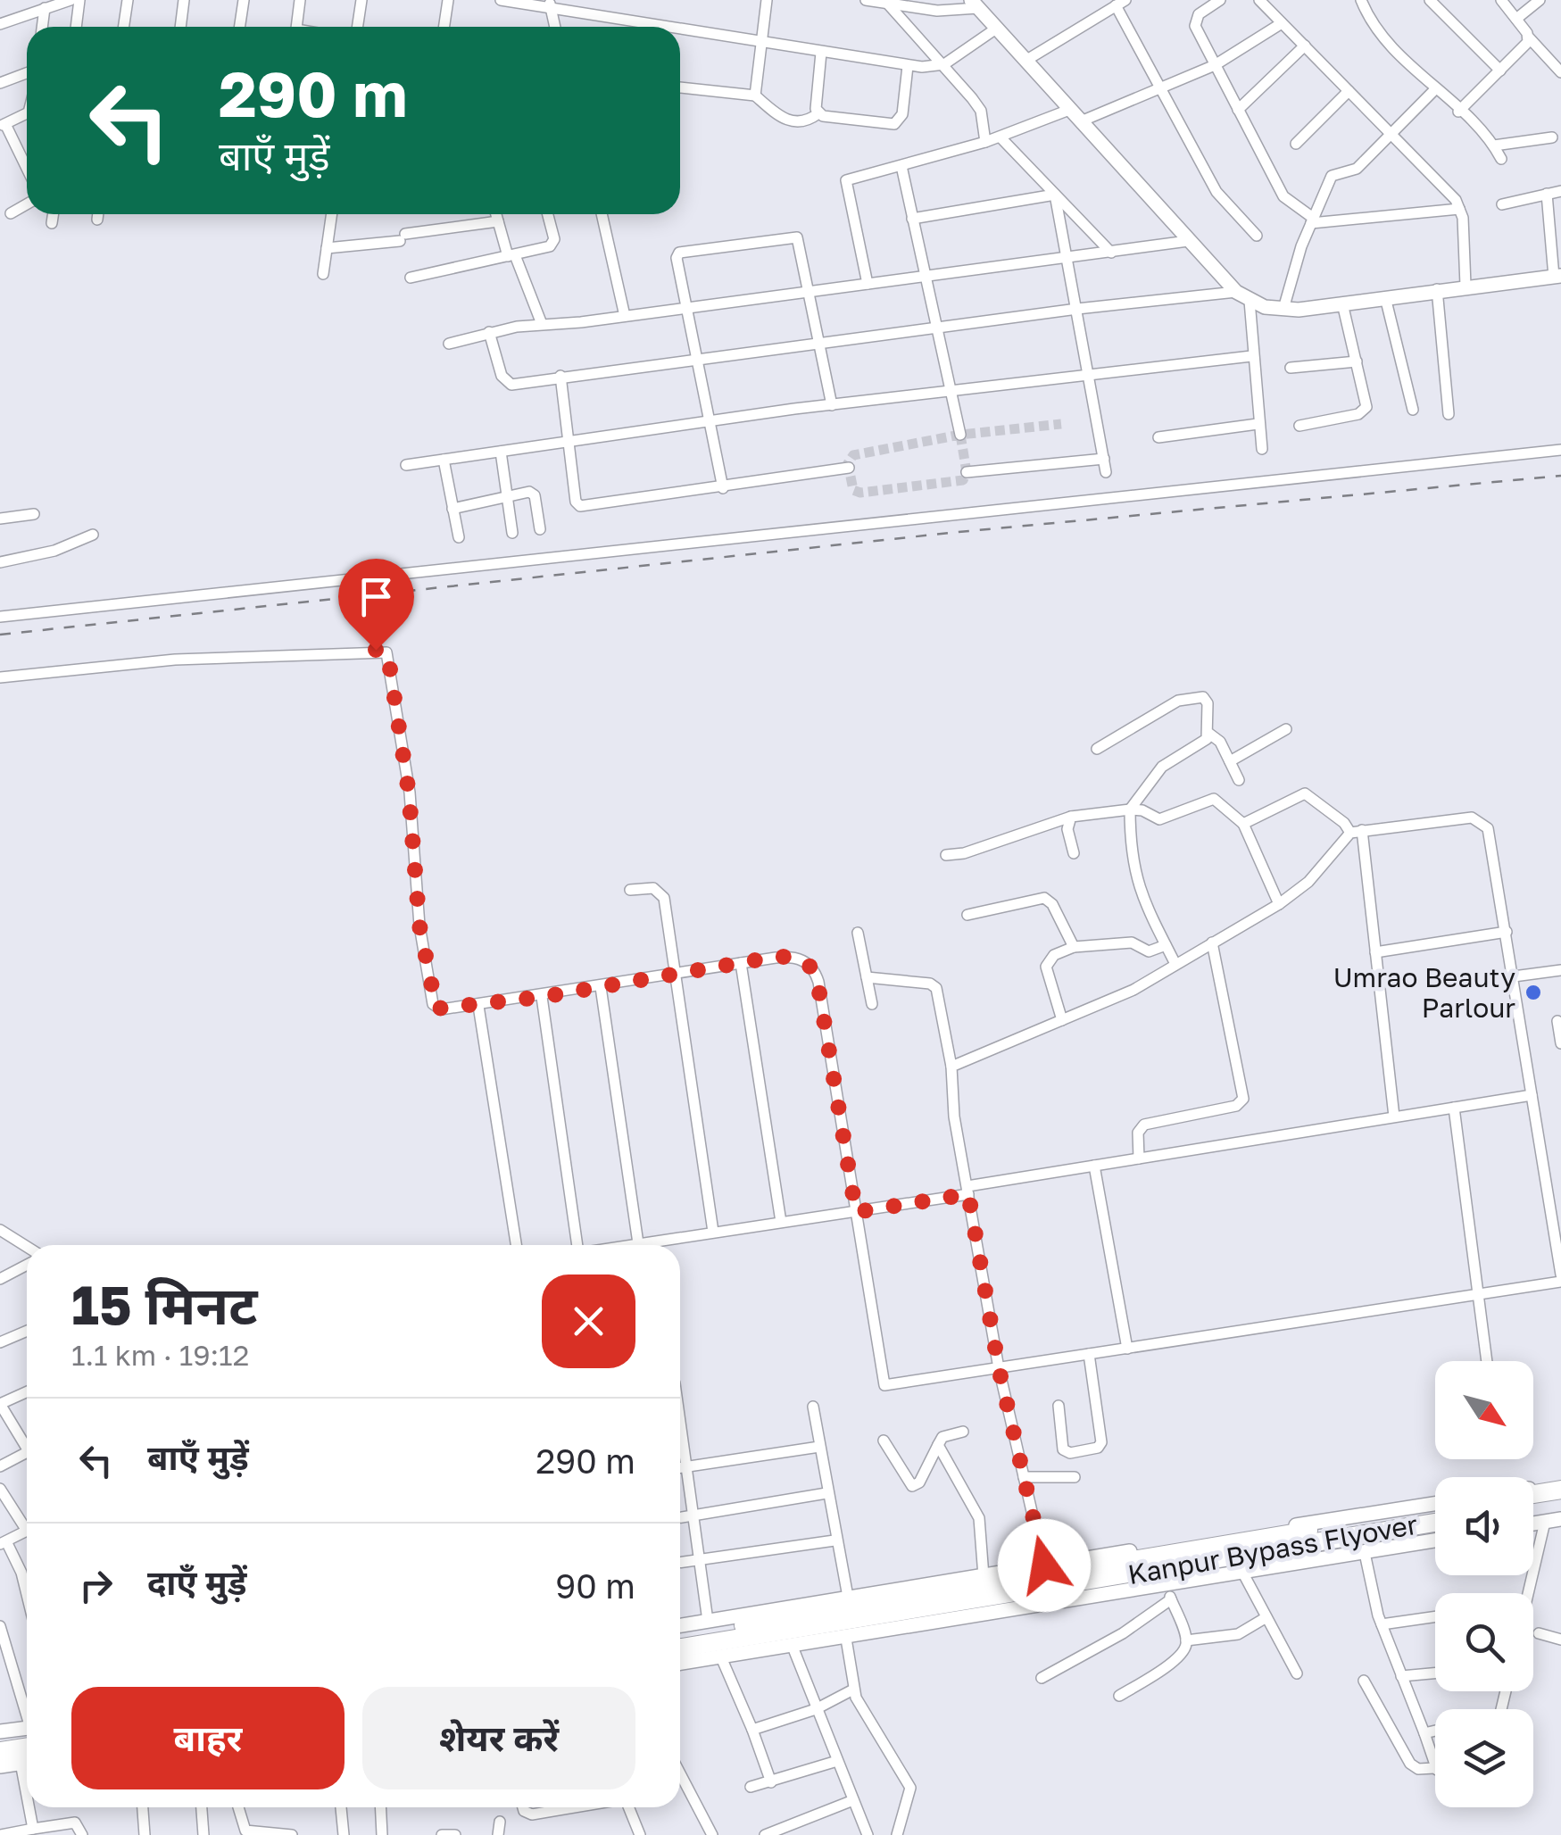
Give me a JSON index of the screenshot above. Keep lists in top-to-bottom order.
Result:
{
  "streets": {
    "highway": ["Kanpur Bypass Flyover"]
  },
  "places": ["Umrao Beauty Parlour"],
  "north": "bottom right",
  "page": {
    "turn": ["290 m", "बाएँ मुड़ें"],
    "heading": ["15 मिनट", "1.1 km · 19:12"],
    "list": [
      {
        "name": "बाएँ मुड़ें",
        "value": "290 m"
      },
      {
        "name": "दाएँ मुड़ें",
        "value": "90 m"
      }
    ],
    "buttons": ["बाहर", "शेयर करें"]
  }
}
